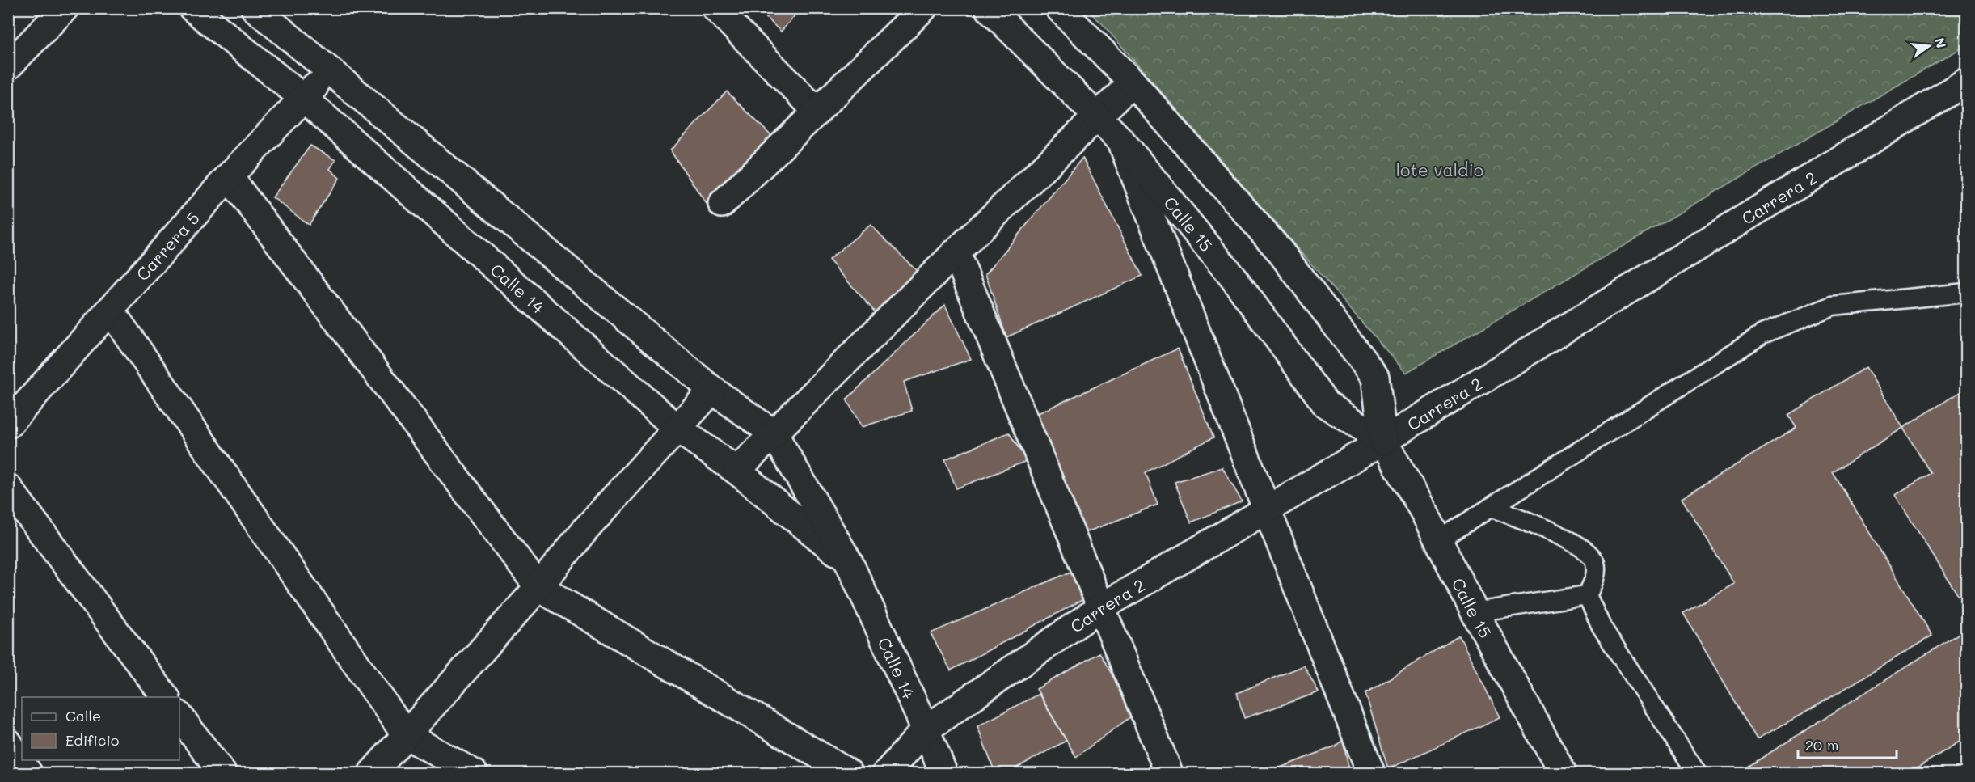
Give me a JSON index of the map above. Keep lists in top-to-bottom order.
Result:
{
  "streets": {
    "street": [
      "Carrera 2",
      "Calle 15",
      "Carrera 5",
      "Calle 14"
    ]
  },
  "crossings": [
    ["Carrera 2", "Calle 15"],
    ["Carrera 2", "Calle 14"],
    ["Carrera 5", "Calle 14"]
  ],
  "parks": ["lote valdio"],
  "legend": ["Calle", "Edificio"],
  "scale_bar": "20 m",
  "north": "right"
}
